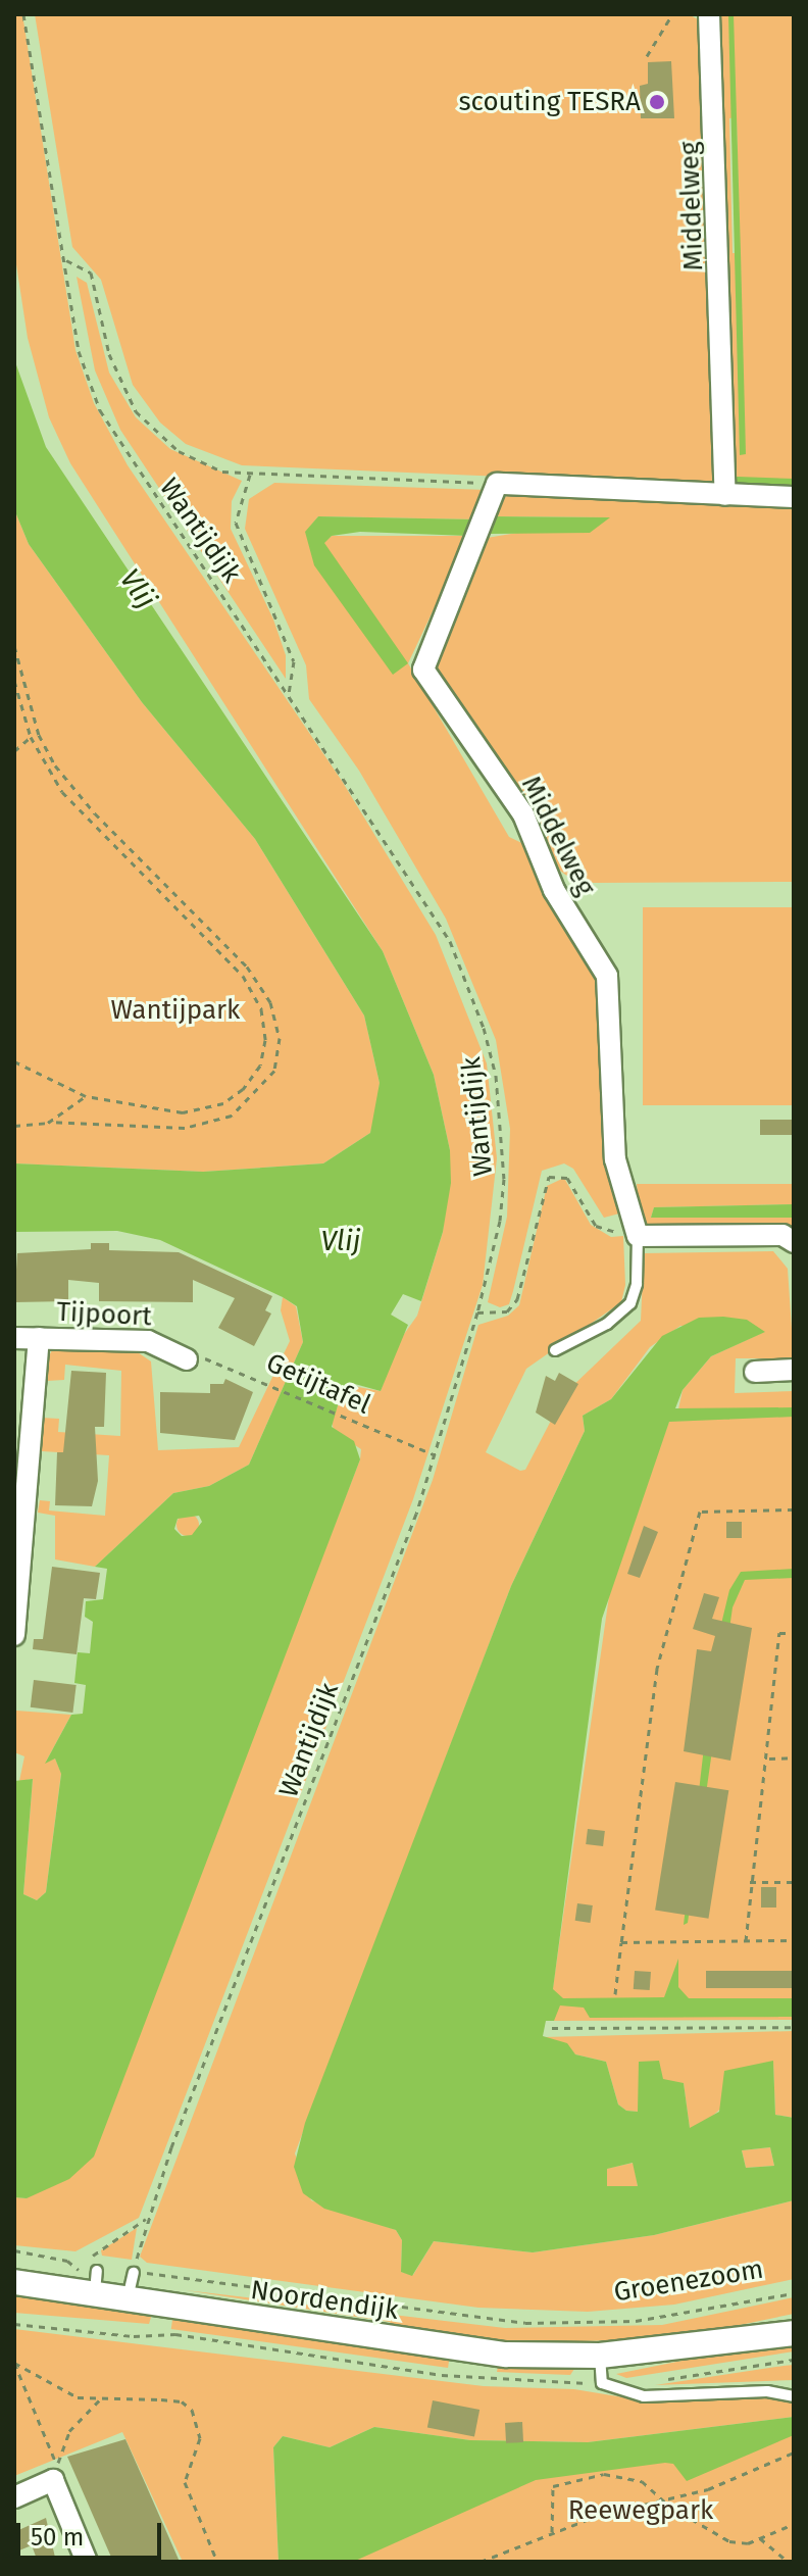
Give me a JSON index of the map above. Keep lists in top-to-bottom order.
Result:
{
  "streets": {
    "street": ["Middelweg", "Tijpoort", "Noordendijk"],
    "path": ["Wantijdijk", "Getijtafel", "Groenezoom"]
  },
  "crossings": [
    ["Wantijdijk", "Getijtafel"],
    ["Wantijdijk", "Noordendijk"],
    ["Tijpoort", "Getijtafel"],
    ["Groenezoom", "Noordendijk"]
  ],
  "water": ["Vlij"],
  "parks": ["Wantijpark", "Reewegpark"],
  "places": ["scouting TESRA"],
  "scale_bar": "50 m"
}
